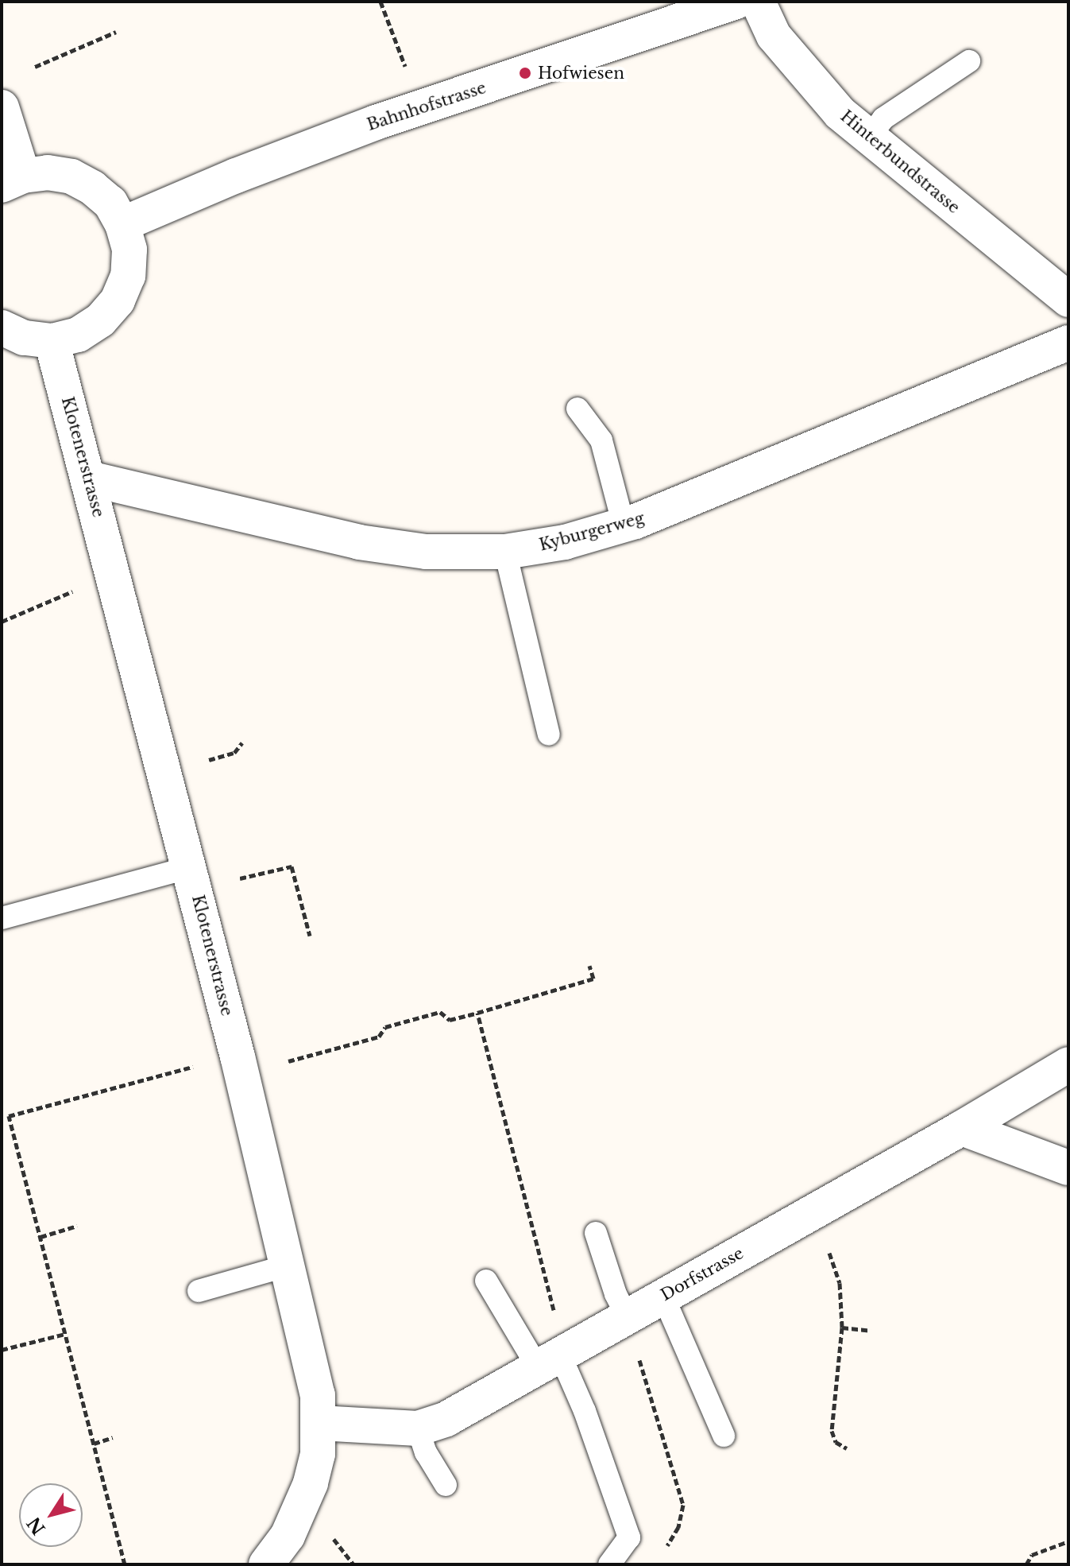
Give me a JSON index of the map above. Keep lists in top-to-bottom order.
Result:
{
  "streets": {
    "street": [
      "Bahnhofstrasse",
      "Hinterbundstrasse",
      "Klotenerstrasse",
      "Kyburgerweg",
      "Dorfstrasse"
    ]
  },
  "crossings": [
    ["Klotenerstrasse", "Kyburgerweg"],
    ["Klotenerstrasse", "Dorfstrasse"]
  ],
  "places": ["Hofwiesen"],
  "north": "bottom left"
}
